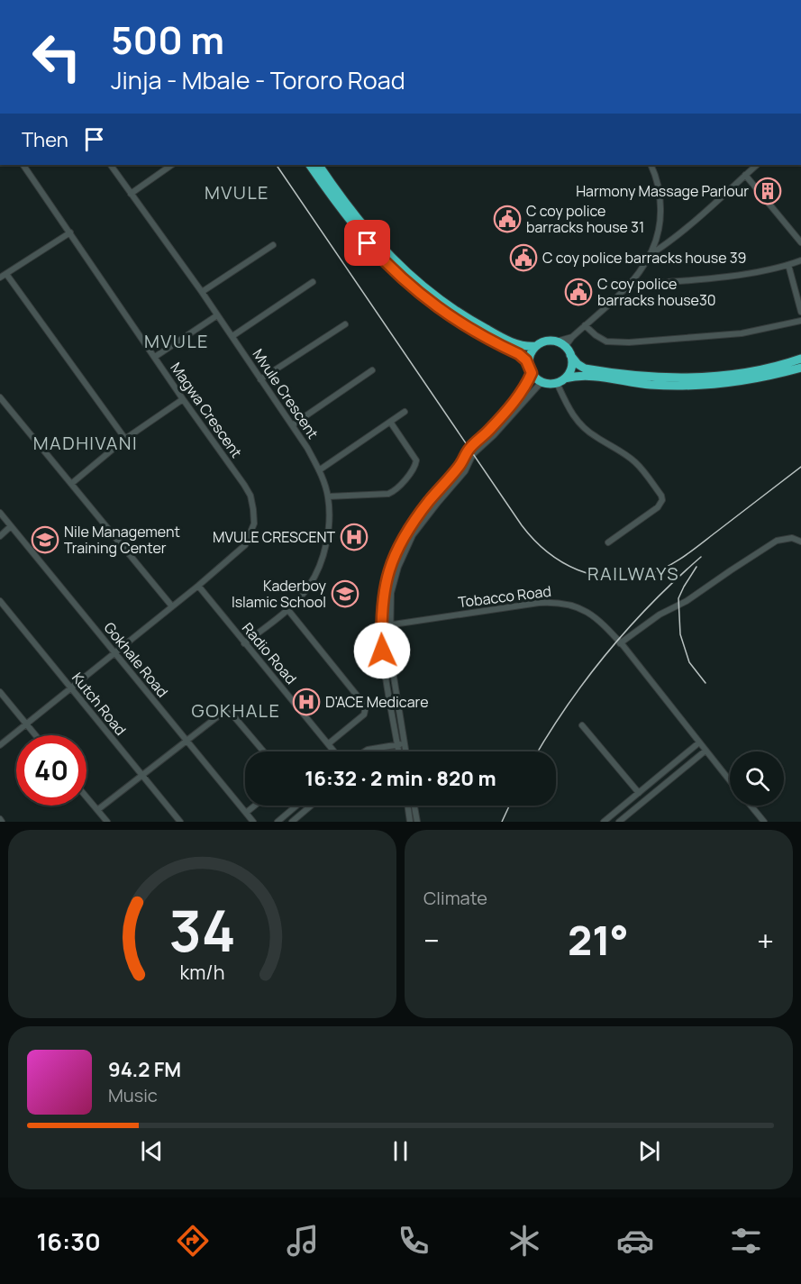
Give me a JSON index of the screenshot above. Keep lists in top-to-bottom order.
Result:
{
  "streets": {
    "street": [
      "Mvule Crescent",
      "Magwa Crescent",
      "Tobacco Road",
      "Radio Road",
      "Gokhale Road",
      "Kutch Road"
    ]
  },
  "crossings": [
    ["Mvule Crescent", "Radio Road"],
    ["Magwa Crescent", "Radio Road"],
    ["Magwa Crescent", "Gokhale Road"],
    ["Magwa Crescent", "Kutch Road"]
  ],
  "districts": [
    "MVULE",
    "MVULE",
    "MADHIVANI",
    "RAILWAYS",
    "GOKHALE"
  ],
  "places": {
    "building": ["Harmony Massage Parlour"],
    "public building": ["C coy police barracks house 31", "C coy police barracks house 39", "C coy police barracks house30"],
    "hospital": ["MVULE CRESCENT", "D'ACE Medicare"],
    "school or university": ["Nile Management Training Center", "Kaderboy Islamic School"]
  },
  "page": {
    "turn": ["500 m", "Jinja - Mbale - Tororo Road"],
    "then": "Then",
    "limit": "40",
    "trip": "16:32 · 2 min · 820 m",
    "tile": "Climate",
    "heat": ["−", "21°", "+"],
    "song": ["94.2 FM", "Music"],
    "tabs": "16:30",
    "gauge": ["34", "km/h"]
  }
}
